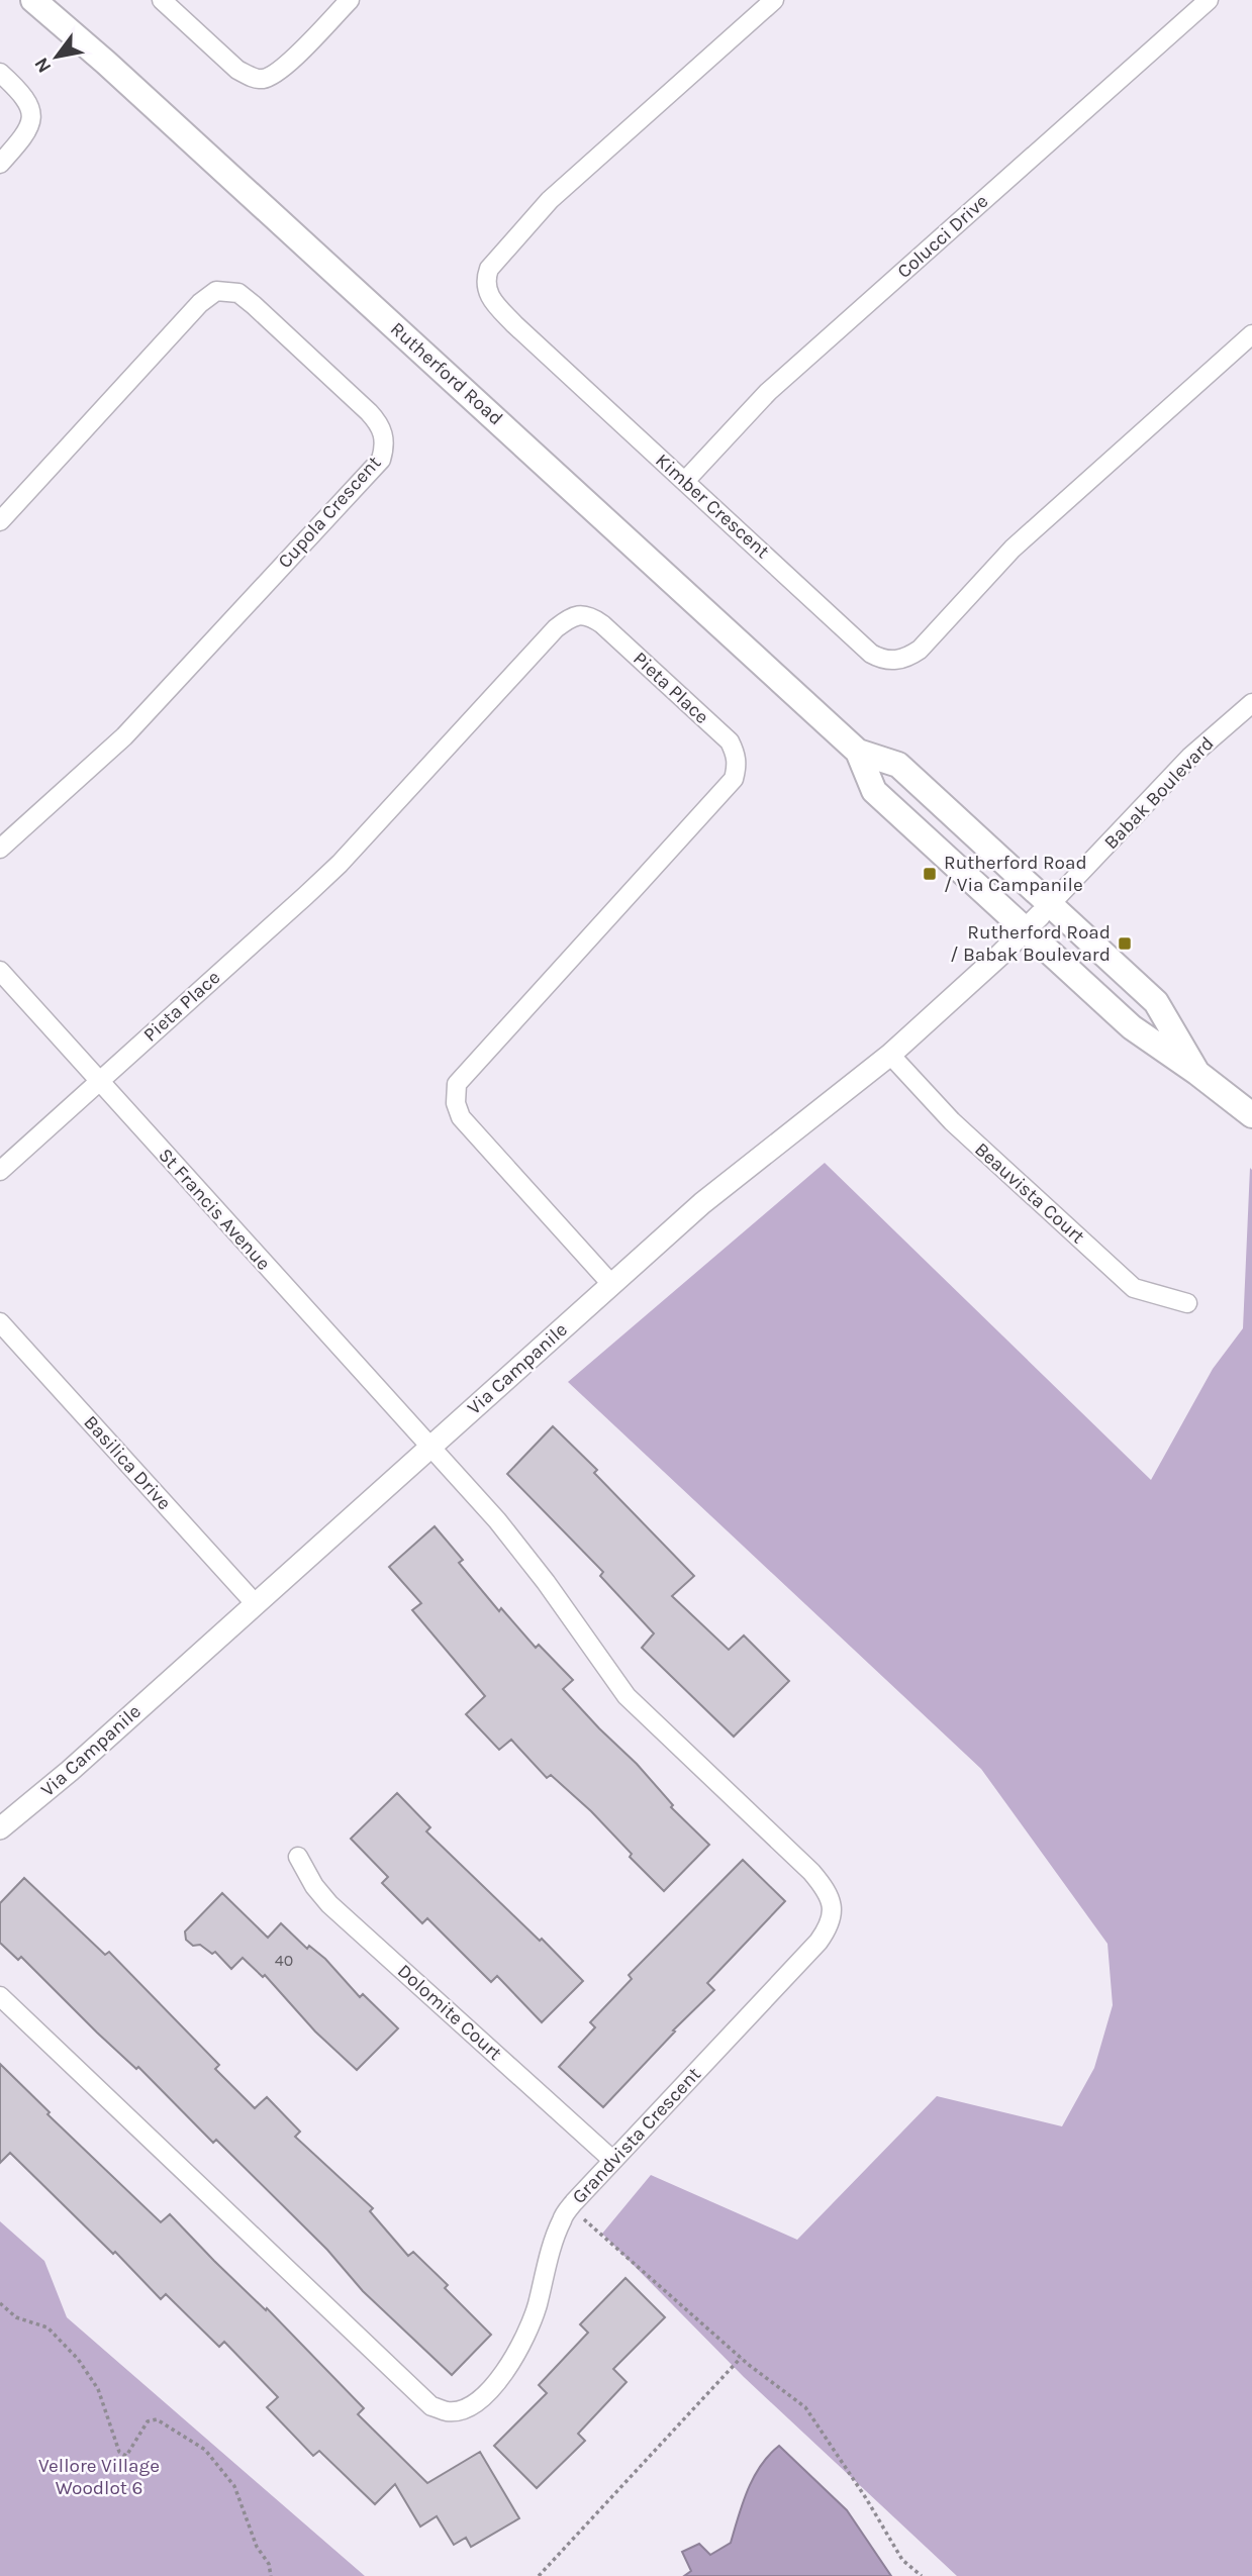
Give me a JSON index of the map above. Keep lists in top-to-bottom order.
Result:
{
  "streets": {
    "main road": ["Rutherford Road"],
    "street": [
      "Colucci Drive",
      "Kimber Crescent",
      "Cupola Crescent",
      "Pieta Place",
      "Babak Boulevard",
      "Beauvista Court",
      "St Francis Avenue",
      "Via Campanile",
      "Basilica Drive",
      "Dolomite Court",
      "Grandvista Crescent"
    ]
  },
  "crossings": [
    ["Colucci Drive", "Kimber Crescent"],
    ["Rutherford Road", "Babak Boulevard"],
    ["Rutherford Road", "Via Campanile"],
    ["Pieta Place", "St Francis Avenue"],
    ["Pieta Place", "Via Campanile"],
    ["Babak Boulevard", "Via Campanile"],
    ["Beauvista Court", "Via Campanile"],
    ["St Francis Avenue", "Via Campanile"],
    ["St Francis Avenue", "Grandvista Crescent"],
    ["Via Campanile", "Basilica Drive"],
    ["Via Campanile", "Grandvista Crescent"],
    ["Dolomite Court", "Grandvista Crescent"]
  ],
  "parks": ["Vellore Village Woodlot 6"],
  "places": {
    "transit": ["Rutherford Road / Via Campanile", "Rutherford Road / Babak Boulevard"]
  },
  "house_numbers": ["40"],
  "north": "bottom left"
}
